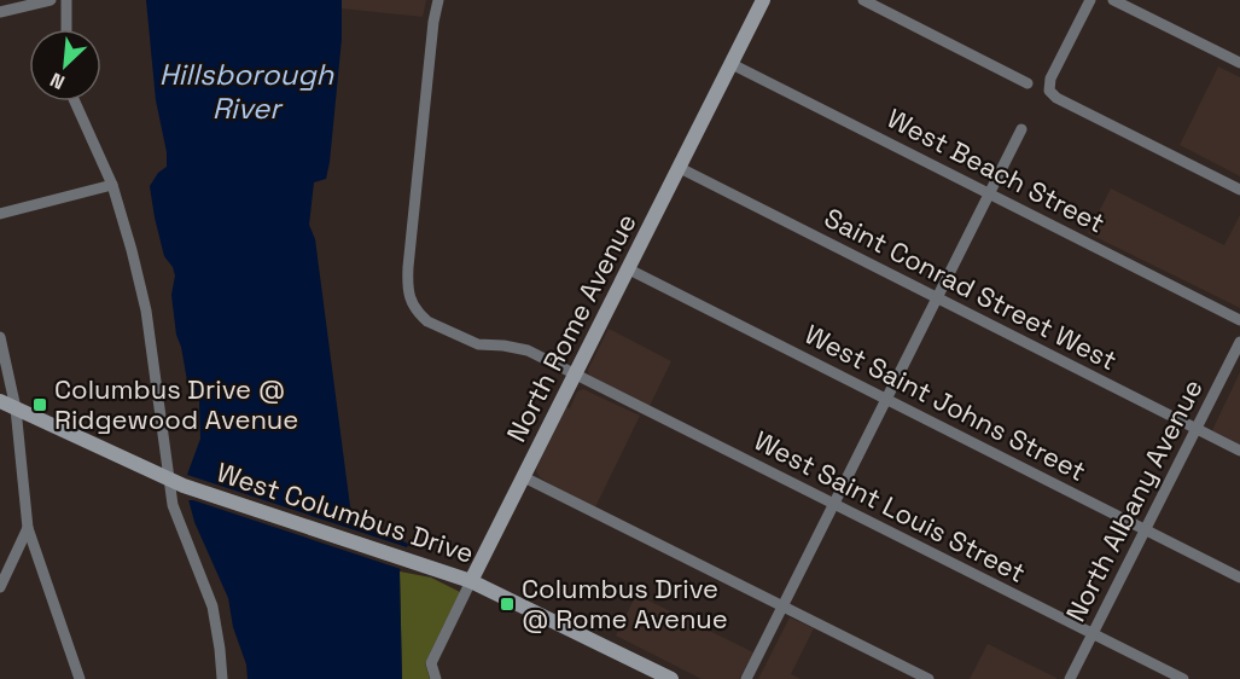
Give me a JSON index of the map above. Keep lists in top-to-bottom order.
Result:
{
  "streets": {
    "main road": ["North Rome Avenue", "West Columbus Drive"],
    "street": [
      "West Beach Street",
      "Saint Conrad Street West",
      "West Saint Johns Street",
      "North Albany Avenue",
      "West Saint Louis Street"
    ]
  },
  "crossings": [
    ["West Beach Street", "North Rome Avenue"],
    ["Saint Conrad Street West", "North Rome Avenue"],
    ["Saint Conrad Street West", "North Albany Avenue"],
    ["North Rome Avenue", "West Saint Johns Street"],
    ["North Rome Avenue", "West Saint Louis Street"],
    ["North Rome Avenue", "West Columbus Drive"],
    ["West Saint Johns Street", "North Albany Avenue"],
    ["North Albany Avenue", "West Saint Louis Street"]
  ],
  "water": ["Hillsborough River"],
  "places": {
    "transit": ["Columbus Drive @ Ridgewood Avenue", "Columbus Drive @ Rome Avenue"]
  },
  "north": "bottom left"
}
